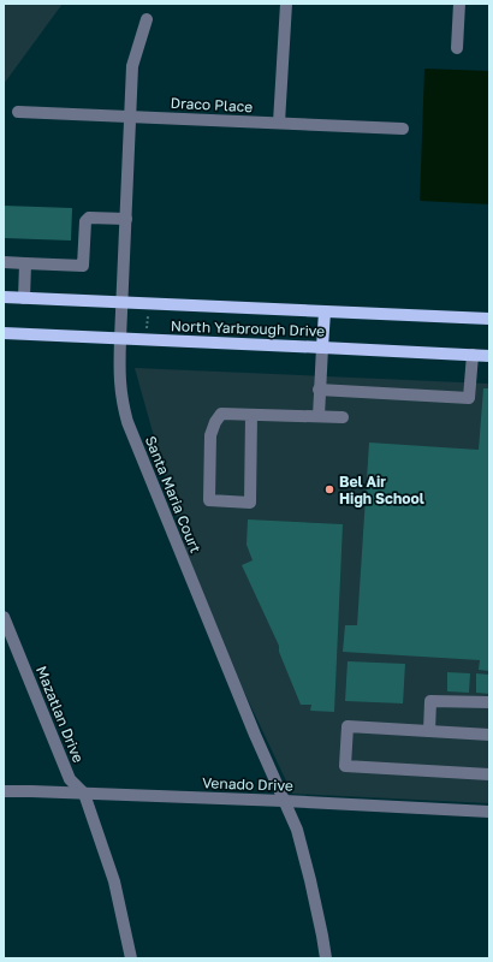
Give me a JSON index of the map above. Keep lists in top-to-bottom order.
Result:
{
  "streets": {
    "main road": ["North Yarbrough Drive"],
    "street": [
      "Draco Place",
      "Santa Maria Court",
      "Mazatlan Drive",
      "Venado Drive"
    ]
  },
  "crossings": [
    ["Draco Place", "Santa Maria Court"],
    ["North Yarbrough Drive", "Santa Maria Court"],
    ["Santa Maria Court", "Venado Drive"],
    ["Mazatlan Drive", "Venado Drive"]
  ],
  "places": ["Bel Air High School"]
}
